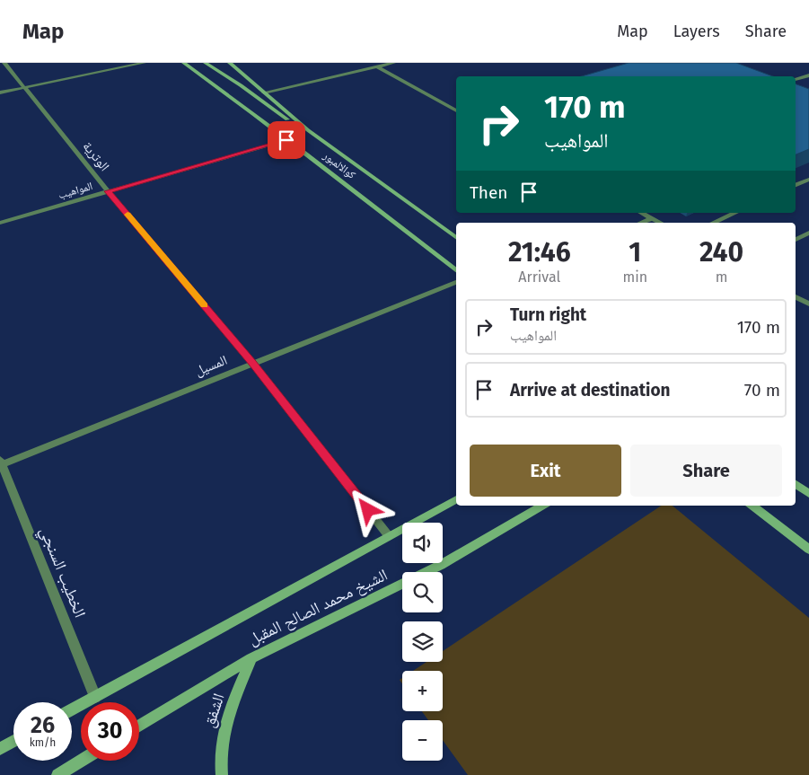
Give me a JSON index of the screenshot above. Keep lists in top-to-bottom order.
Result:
{
  "streets": {
    "street": [
      "الوترية",
      "كوالالمبور",
      "المواهيب",
      "المسيل",
      "الخطيب السنجي",
      "الشيخ محمد الصالح المقبل",
      "الشفق"
    ]
  },
  "crossings": [
    ["الوترية", "المواهيب"],
    ["الوترية", "المسيل"],
    ["الوترية", "الشيخ محمد الصالح المقبل"],
    ["كوالالمبور", "المواهيب"],
    ["المسيل", "الخطيب السنجي"],
    ["الخطيب السنجي", "الشيخ محمد الصالح المقبل"],
    ["الشيخ محمد الصالح المقبل", "الشفق"]
  ],
  "page": {
    "header": "Map",
    "nav": ["Map", "Layers", "Share"],
    "turn": ["170 m", "المواهيب"],
    "then": "Then",
    "eta": [
      "21:46",
      "Arrival",
      "1",
      "min",
      "240",
      "m"
    ],
    "list": [
      {
        "name": "Turn right",
        "note": "المواهيب",
        "value": "170 m"
      },
      {
        "name": "Arrive at destination",
        "value": "70 m"
      }
    ],
    "buttons": ["Exit", "Share"],
    "map_buttons": ["+", "−"],
    "speed": "26 km/h",
    "limit": "30"
  }
}
